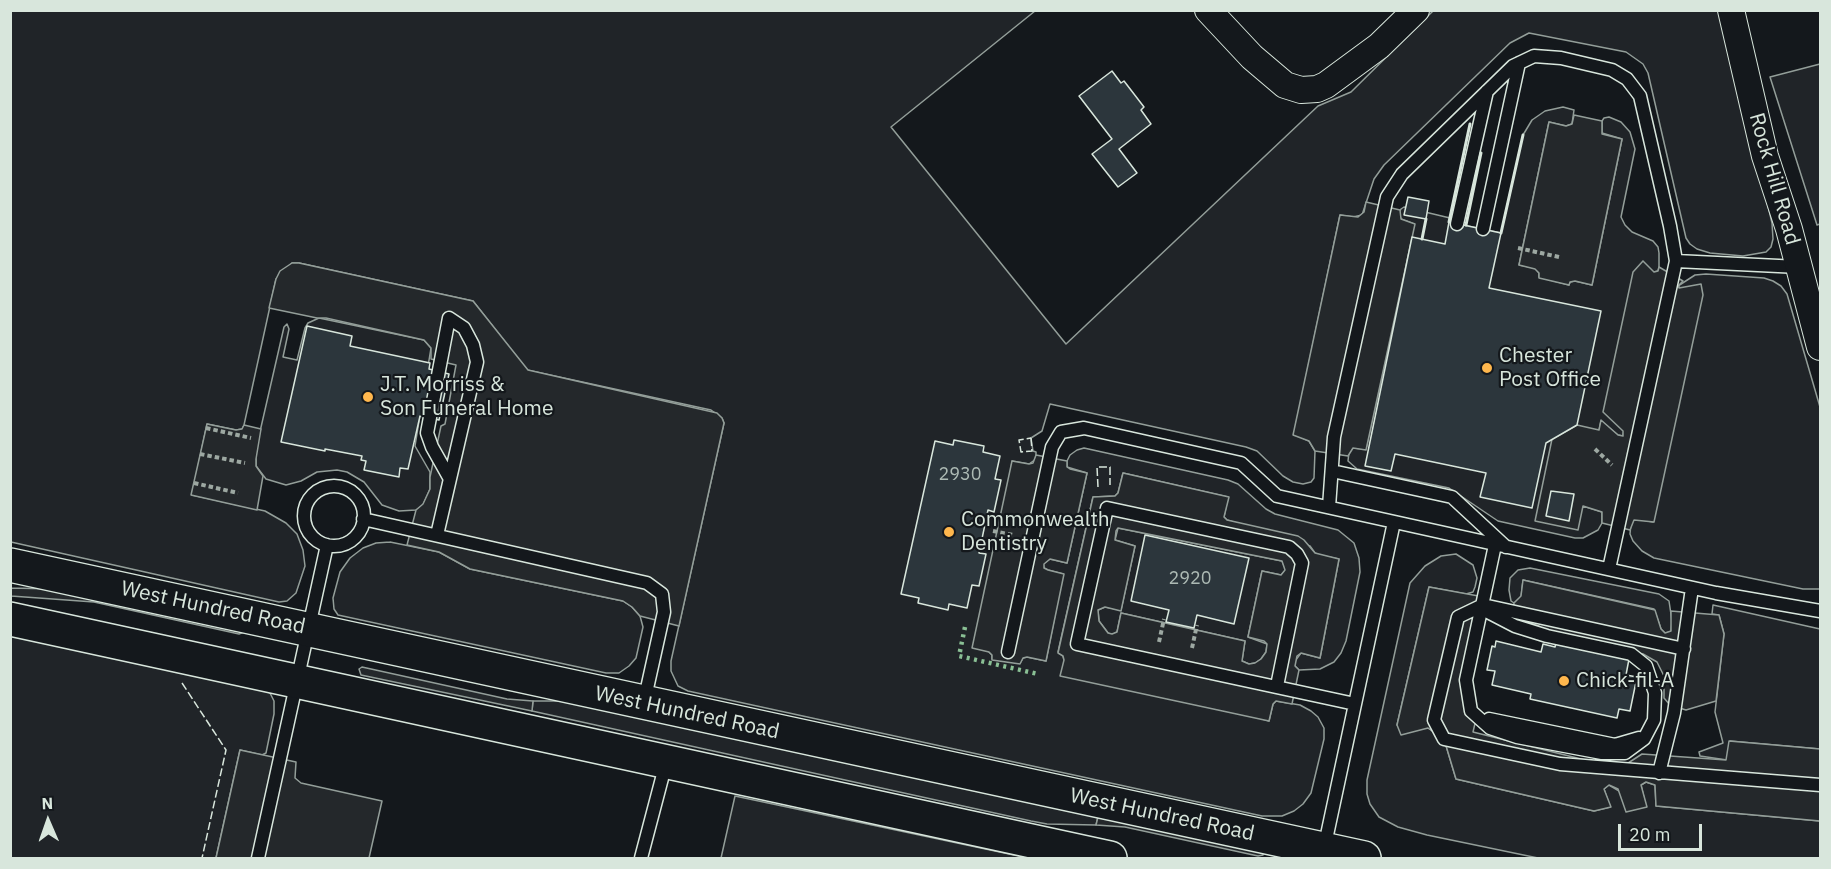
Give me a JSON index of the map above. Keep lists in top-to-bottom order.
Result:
{
  "streets": {
    "main road": ["West Hundred Road"],
    "street": ["Rock Hill Road"]
  },
  "places": [
    "Chester Post Office",
    "J.T. Morriss & Son Funeral Home",
    "Commonwealth Dentistry",
    "Chick-fil-A"
  ],
  "house_numbers": ["2930", "2920"],
  "scale_bar": "20 m",
  "north": "top"
}
